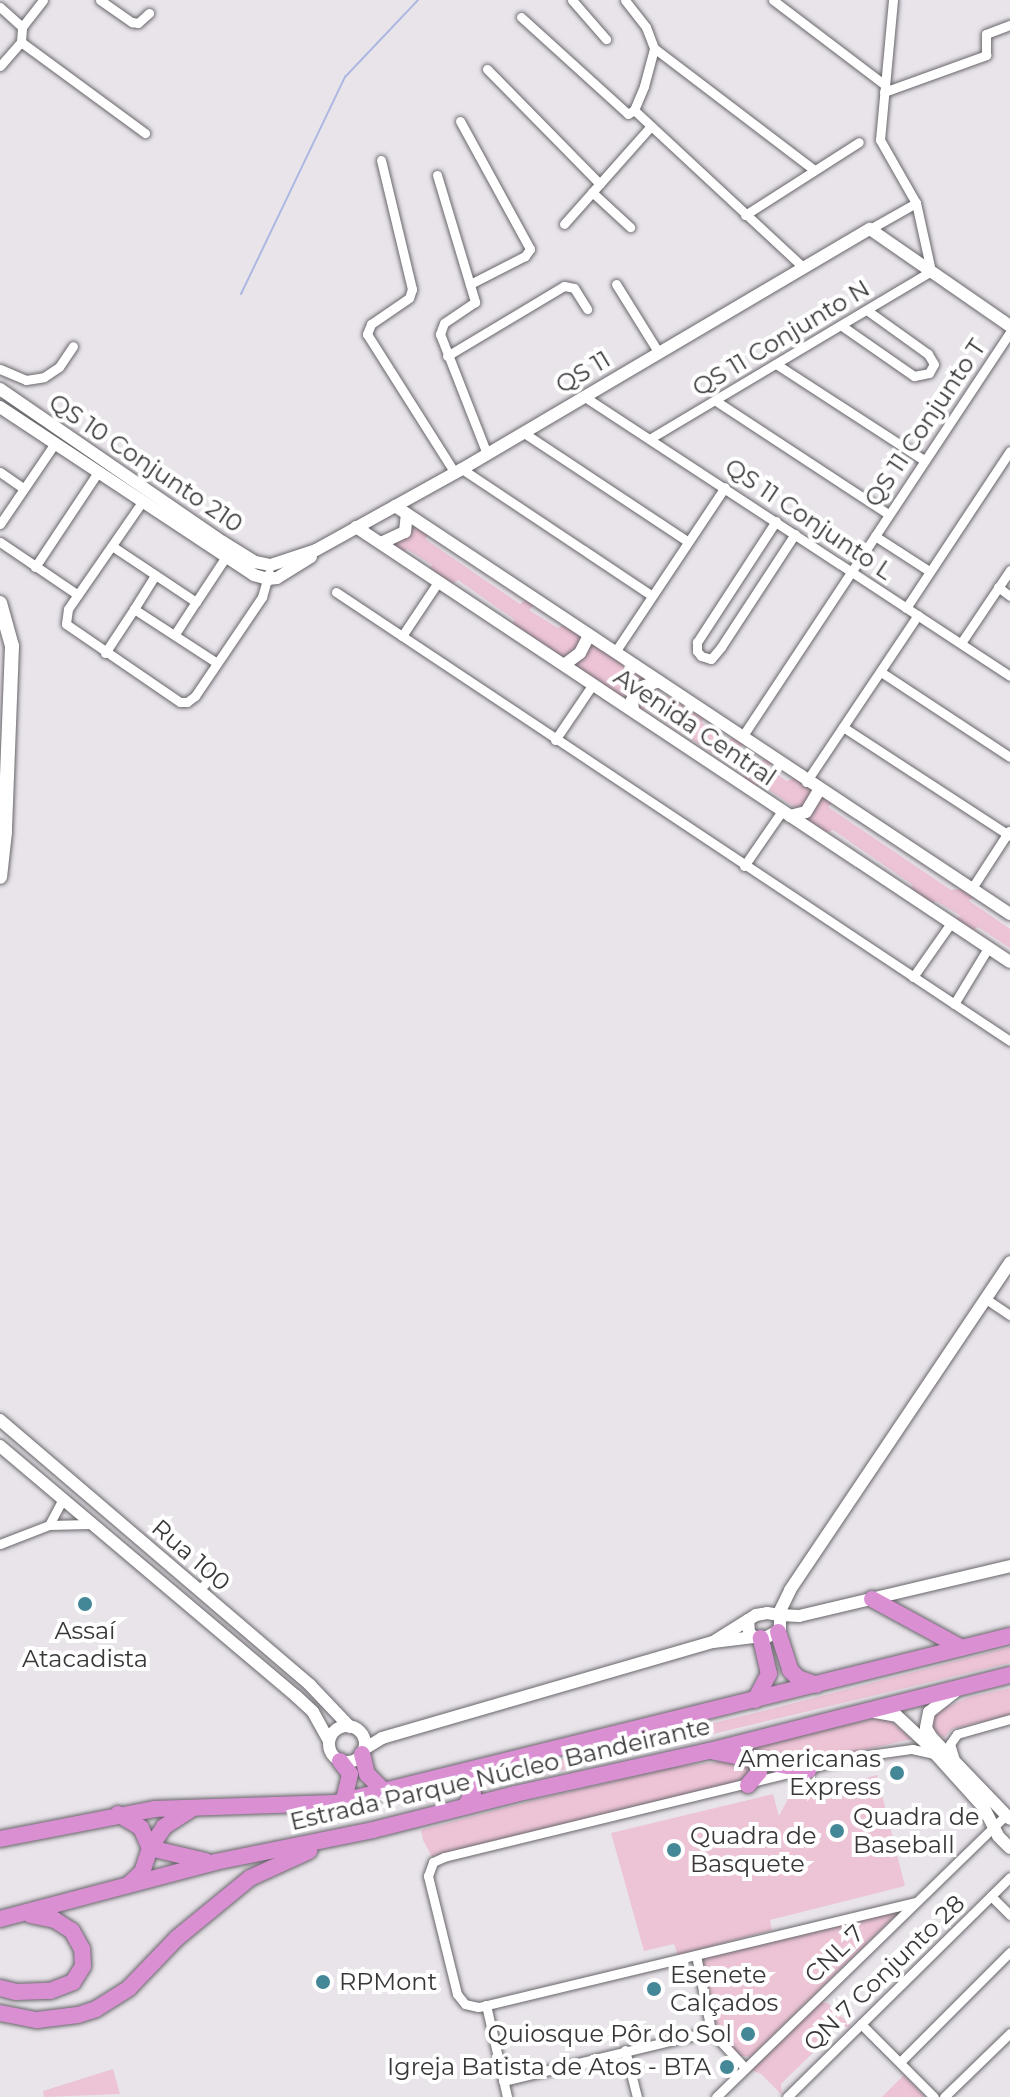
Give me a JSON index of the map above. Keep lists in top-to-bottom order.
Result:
{
  "streets": {
    "highway": ["Estrada Parque Núcleo Bandeirante"],
    "street": [
      "QS 11 Conjunto N",
      "QS 11",
      "QS 11 Conjunto T",
      "QS 10 Conjunto 210",
      "QS 11 Conjunto L",
      "Avenida Central",
      "Rua 100",
      "CNL 7",
      "QN 7 Conjunto 28"
    ]
  },
  "crossings": [
    ["QS 11 Conjunto N", "QS 11 Conjunto L"],
    ["QS 11", "QS 10 Conjunto 210"],
    ["QS 11", "QS 11 Conjunto L"],
    ["QS 11", "Avenida Central"],
    ["QS 11 Conjunto T", "QS 11 Conjunto L"],
    ["QS 11 Conjunto T", "Avenida Central"]
  ],
  "places": [
    "Assaí Atacadista",
    "Americanas Express",
    "Quadra de Baseball",
    "Quadra de Basquete",
    "RPMont",
    "Esenete Calçados",
    "Quiosque Pôr do Sol",
    "Igreja Batista de Atos - BTA"
  ]
}
